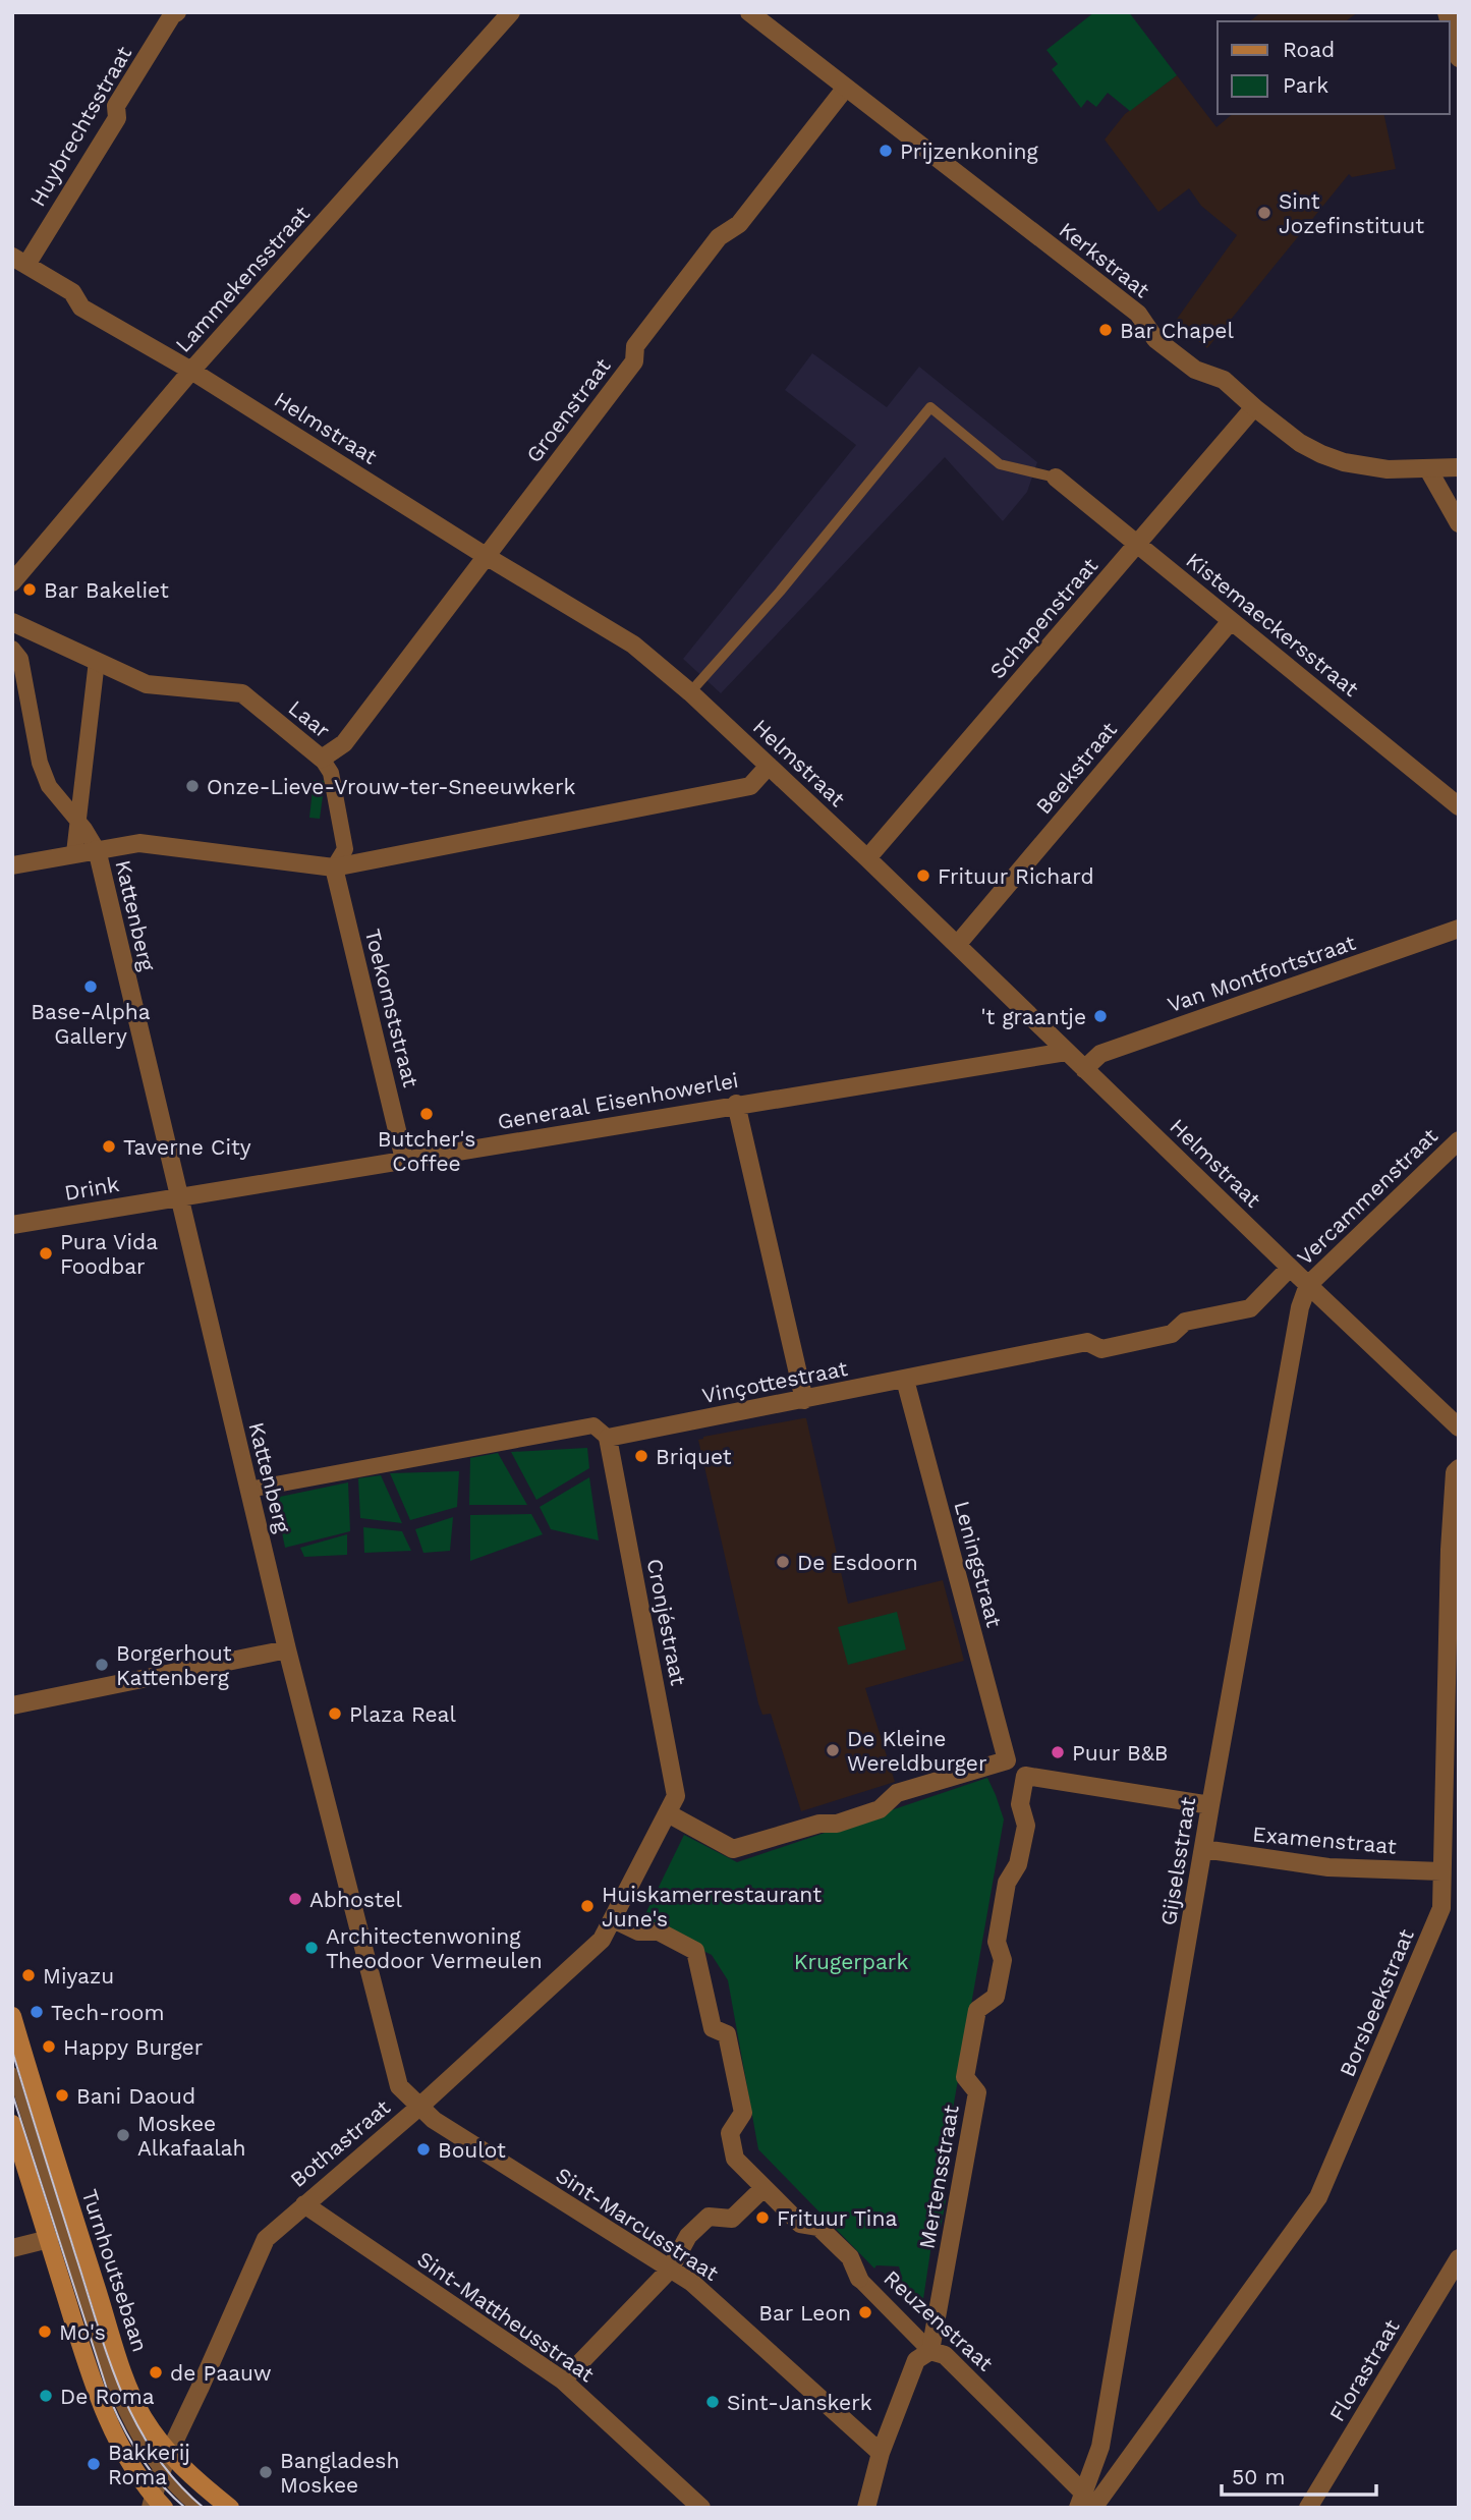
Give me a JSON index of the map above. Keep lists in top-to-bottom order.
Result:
{
  "streets": {
    "main road": ["Turnhoutsebaan"],
    "street": [
      "Huybrechtsstraat",
      "Kerkstraat",
      "Lammekensstraat",
      "Groenstraat",
      "Helmstraat",
      "Schapenstraat",
      "Kistemaeckersstraat",
      "Laar",
      "Beekstraat",
      "Kattenberg",
      "Van Montfortstraat",
      "Toekomststraat",
      "Generaal Eisenhowerlei",
      "Drink",
      "Vercammenstraat",
      "Vinçottestraat",
      "Leningstraat",
      "Cronjéstraat",
      "Examenstraat",
      "Gijselsstraat",
      "Borsbeekstraat",
      "Bothastraat",
      "Mertensstraat",
      "Sint-Marcusstraat",
      "Sint-Mattheusstraat",
      "Reuzenstraat",
      "Florastraat"
    ]
  },
  "crossings": [
    ["Huybrechtsstraat", "Helmstraat"],
    ["Kerkstraat", "Groenstraat"],
    ["Kerkstraat", "Schapenstraat"],
    ["Lammekensstraat", "Helmstraat"],
    ["Groenstraat", "Helmstraat"],
    ["Groenstraat", "Laar"],
    ["Helmstraat", "Schapenstraat"],
    ["Helmstraat", "Beekstraat"],
    ["Helmstraat", "Van Montfortstraat"],
    ["Helmstraat", "Generaal Eisenhowerlei"],
    ["Helmstraat", "Vercammenstraat"],
    ["Helmstraat", "Vinçottestraat"],
    ["Helmstraat", "Gijselsstraat"],
    ["Schapenstraat", "Kistemaeckersstraat"],
    ["Kistemaeckersstraat", "Beekstraat"],
    ["Laar", "Toekomststraat"],
    ["Kattenberg", "Generaal Eisenhowerlei"],
    ["Kattenberg", "Drink"],
    ["Kattenberg", "Vinçottestraat"],
    ["Kattenberg", "Bothastraat"],
    ["Kattenberg", "Sint-Marcusstraat"],
    ["Toekomststraat", "Generaal Eisenhowerlei"],
    ["Generaal Eisenhowerlei", "Drink"],
    ["Vercammenstraat", "Gijselsstraat"],
    ["Vinçottestraat", "Leningstraat"],
    ["Vinçottestraat", "Cronjéstraat"],
    ["Leningstraat", "Cronjéstraat"],
    ["Cronjéstraat", "Bothastraat"],
    ["Cronjéstraat", "Reuzenstraat"],
    ["Examenstraat", "Gijselsstraat"],
    ["Examenstraat", "Borsbeekstraat"],
    ["Gijselsstraat", "Borsbeekstraat"],
    ["Gijselsstraat", "Mertensstraat"],
    ["Gijselsstraat", "Reuzenstraat"],
    ["Borsbeekstraat", "Reuzenstraat"],
    ["Bothastraat", "Sint-Marcusstraat"],
    ["Bothastraat", "Turnhoutsebaan"],
    ["Bothastraat", "Sint-Mattheusstraat"],
    ["Bothastraat", "Reuzenstraat"],
    ["Mertensstraat", "Reuzenstraat"]
  ],
  "parks": ["Krugerpark"],
  "places": [
    "Prijzenkoning",
    "Sint Jozefinstituut",
    "Bar Chapel",
    "Bar Bakeliet",
    "Onze-Lieve-Vrouw-ter-Sneeuwkerk",
    "Frituur Richard",
    "Base-Alpha Gallery",
    "'t graantje",
    "Butcher's Coffee",
    "Taverne City",
    "Pura Vida Foodbar",
    "Briquet",
    "De Esdoorn",
    "Borgerhout Kattenberg",
    "Plaza Real",
    "De Kleine Wereldburger",
    "Puur B&B",
    "Abhostel",
    "Huiskamerrestaurant June's",
    "Architectenwoning Theodoor Vermeulen",
    "Miyazu",
    "Tech-room",
    "Happy Burger",
    "Bani Daoud",
    "Moskee Alkafaalah",
    "Boulot",
    "Frituur Tina",
    "Bar Leon",
    "Mo's",
    "de Paauw",
    "De Roma",
    "Sint-Janskerk",
    "Bakkerij Roma",
    "Bangladesh Moskee"
  ],
  "legend": ["Road", "Park"],
  "scale_bar": "50 m"
}
